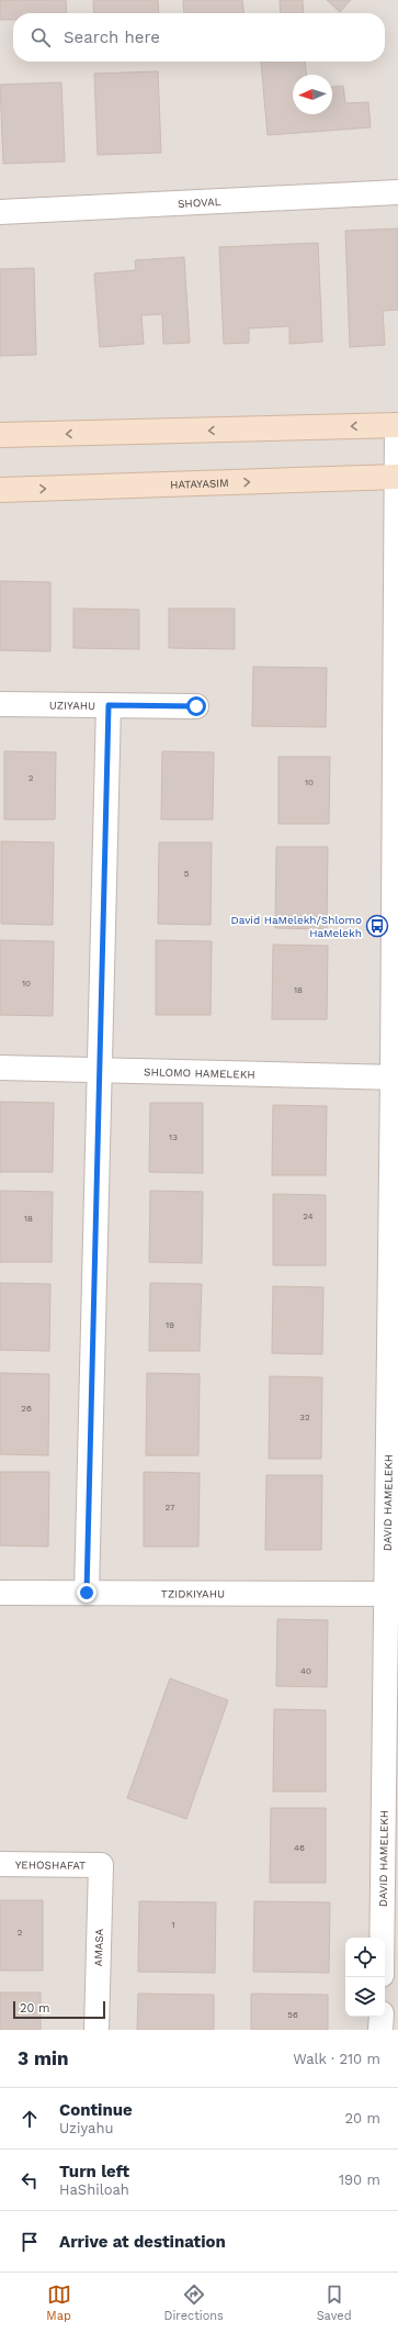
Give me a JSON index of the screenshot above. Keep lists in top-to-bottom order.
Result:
{
  "streets": {
    "main road": ["HATAYASIM"],
    "street": [
      "SHOVAL",
      "UZIYAHU",
      "SHLOMO HAMELEKH",
      "DAVID HAMELEKH",
      "TZIDKIYAHU",
      "YEHOSHAFAT",
      "AMASA"
    ]
  },
  "crossings": [
    ["HATAYASIM", "DAVID HAMELEKH"],
    ["SHLOMO HAMELEKH", "DAVID HAMELEKH"],
    ["DAVID HAMELEKH", "TZIDKIYAHU"],
    ["YEHOSHAFAT", "AMASA"]
  ],
  "places": {
    "bus stop": ["David HaMelekh/Shlomo HaMelekh"]
  },
  "house_numbers": [
    "2",
    "10",
    "5",
    "10",
    "18",
    "13",
    "24",
    "18",
    "19",
    "26",
    "32",
    "27",
    "40",
    "46",
    "1",
    "2",
    "56"
  ],
  "scale_bar": "20 m",
  "north": "left",
  "page": {
    "search": "Search here",
    "scale": "20 m",
    "heading": ["3 min", "Walk · 210 m"],
    "list": [
      ["Continue", "Uziyahu", "20 m"],
      ["Turn left", "HaShiloah", "190 m"],
      "Arrive at destination"
    ],
    "nav": ["Map", "Directions", "Saved"]
  }
}
